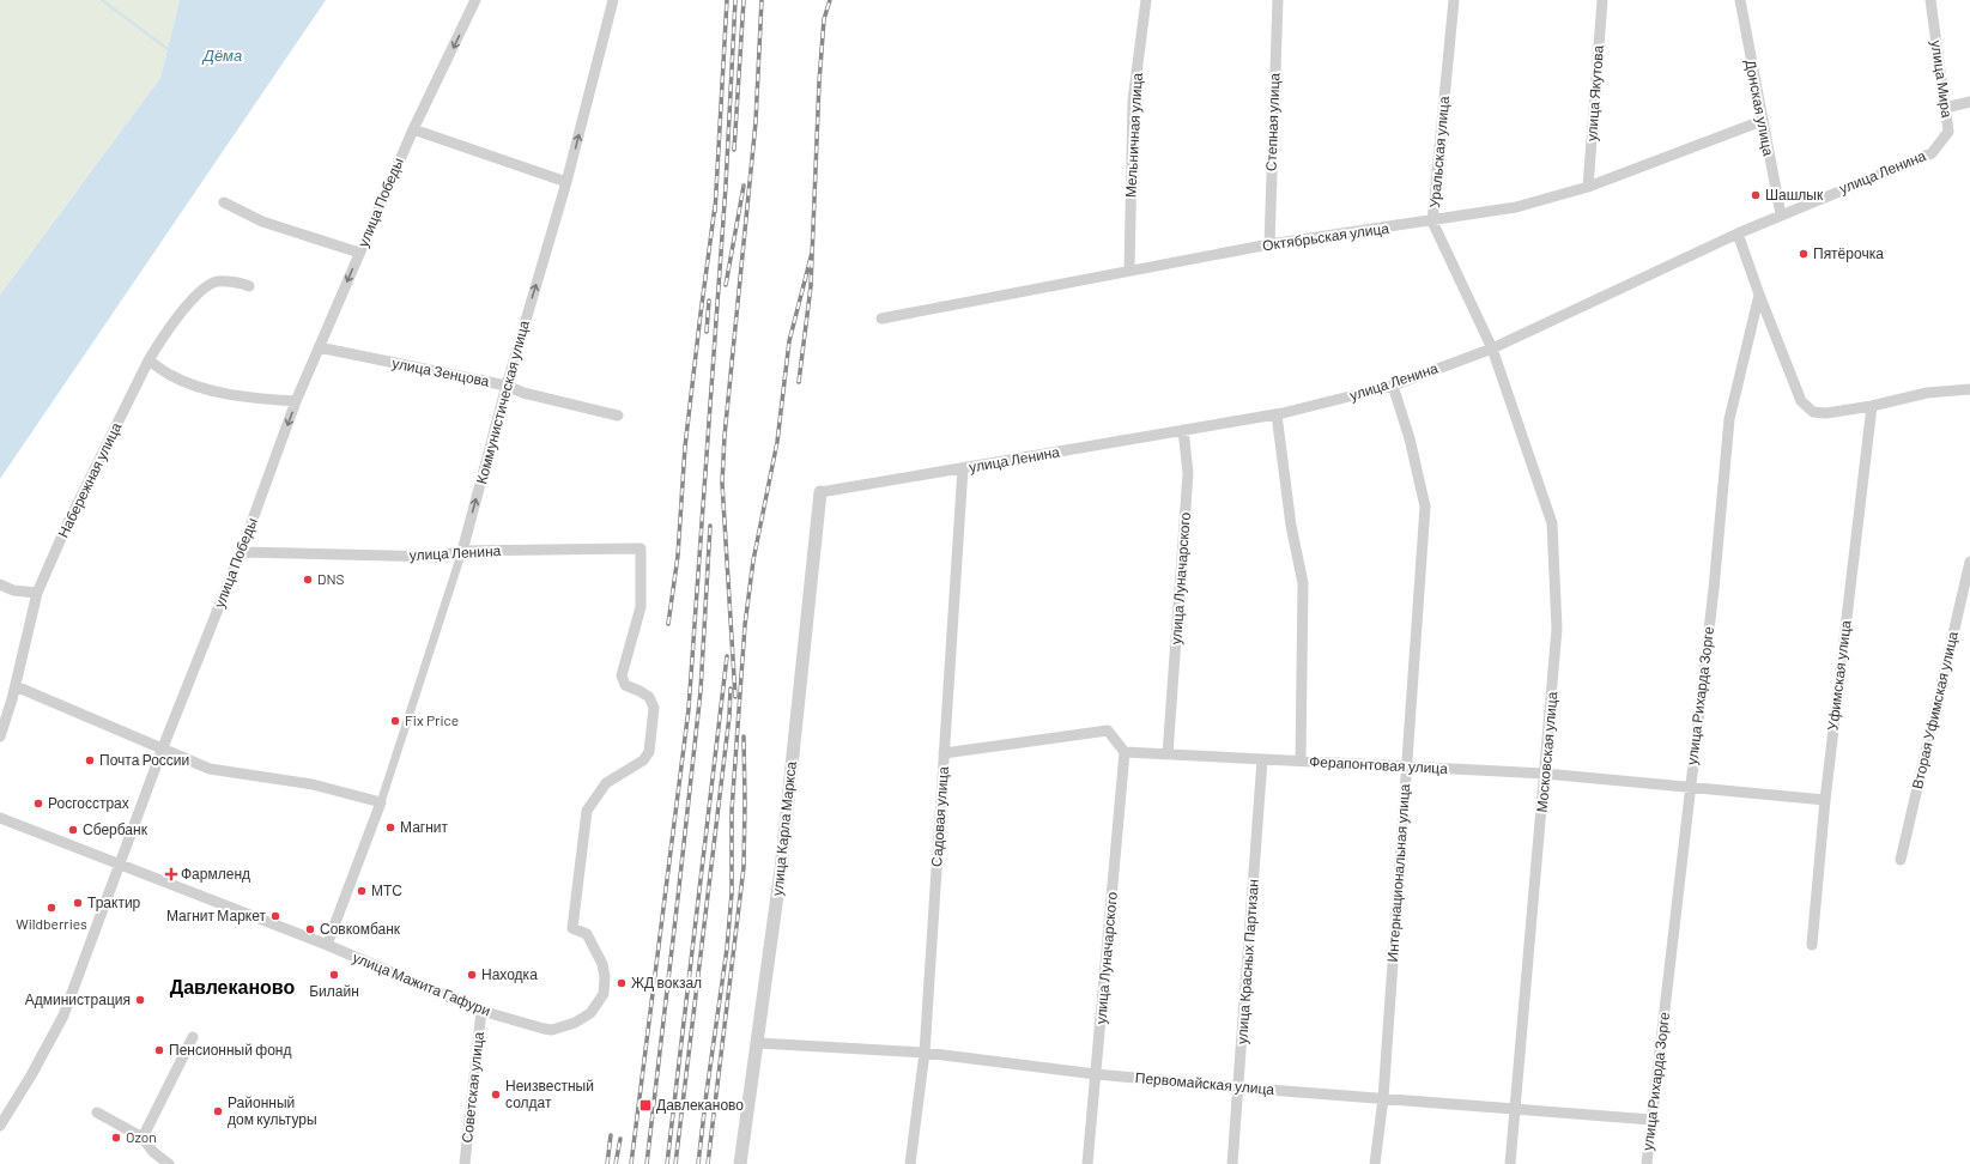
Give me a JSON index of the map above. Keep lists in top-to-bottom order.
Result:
{
  "streets": {
    "street": [
      "улица Мира",
      "улица Якутова",
      "Донская улица",
      "Степная улица",
      "Мельничная улица",
      "Уральская улица",
      "улица Ленина",
      "улица Победы",
      "Октябрьская улица",
      "улица Зенцова",
      "Коммунистическая улица",
      "Набережная улица",
      "улица Луначарского",
      "Уфимская улица",
      "улица Рихарда Зорге",
      "Вторая Уфимская улица",
      "Московская улица",
      "Ферапонтовая улица",
      "Садовая улица",
      "улица Карла Маркса",
      "Интернациональная улица",
      "улица Красных Партизан",
      "улица Мажита Гафури",
      "Первомайская улица",
      "Советская улица"
    ]
  },
  "crossings": [
    ["улица Мира", "улица Ленина"],
    ["улица Якутова", "Октябрьская улица"],
    ["Донская улица", "улица Ленина"],
    ["Донская улица", "Октябрьская улица"],
    ["Степная улица", "Октябрьская улица"],
    ["Мельничная улица", "Октябрьская улица"],
    ["Уральская улица", "улица Ленина"],
    ["Уральская улица", "Октябрьская улица"],
    ["Уральская улица", "Московская улица"],
    ["улица Ленина", "улица Победы"],
    ["улица Ленина", "Коммунистическая улица"],
    ["улица Ленина", "улица Луначарского"],
    ["улица Ленина", "Московская улица"],
    ["улица Ленина", "Садовая улица"],
    ["улица Ленина", "улица Карла Маркса"],
    ["улица Ленина", "Интернациональная улица"],
    ["улица Ленина", "улица Мажита Гафури"],
    ["улица Победы", "улица Зенцова"],
    ["улица Победы", "улица Мажита Гафури"],
    ["улица Зенцова", "Коммунистическая улица"],
    ["улица Луначарского", "Ферапонтовая улица"],
    ["улица Луначарского", "Первомайская улица"],
    ["Уфимская улица", "Ферапонтовая улица"],
    ["улица Рихарда Зорге", "Ферапонтовая улица"],
    ["улица Рихарда Зорге", "Первомайская улица"],
    ["Московская улица", "Ферапонтовая улица"],
    ["Московская улица", "Первомайская улица"],
    ["Ферапонтовая улица", "Интернациональная улица"],
    ["Ферапонтовая улица", "улица Красных Партизан"],
    ["Садовая улица", "Первомайская улица"],
    ["улица Карла Маркса", "Первомайская улица"],
    ["Интернациональная улица", "Первомайская улица"],
    ["улица Красных Партизан", "Первомайская улица"],
    ["улица Мажита Гафури", "Советская улица"]
  ],
  "one_way": ["Коммунистическая улица"],
  "districts": ["Давлеканово"],
  "water": ["Дёма"],
  "places": {
    "other": [
      "Шашлык",
      "Пятёрочка",
      "DNS",
      "Fix Price",
      "Почта России",
      "Росгосстрах",
      "Магнит",
      "Сбербанк",
      "МТС",
      "Трактир",
      "Wildberries",
      "Магнит Маркет",
      "Совкомбанк",
      "Билайн",
      "Находка",
      "ЖД вокзал",
      "Администрация",
      "Пенсионный фонд",
      "Неизвестный солдат",
      "Районный дом культуры",
      "Ozon"
    ],
    "health": ["Фармленд"],
    "transit": ["Давлеканово"]
  }
}
